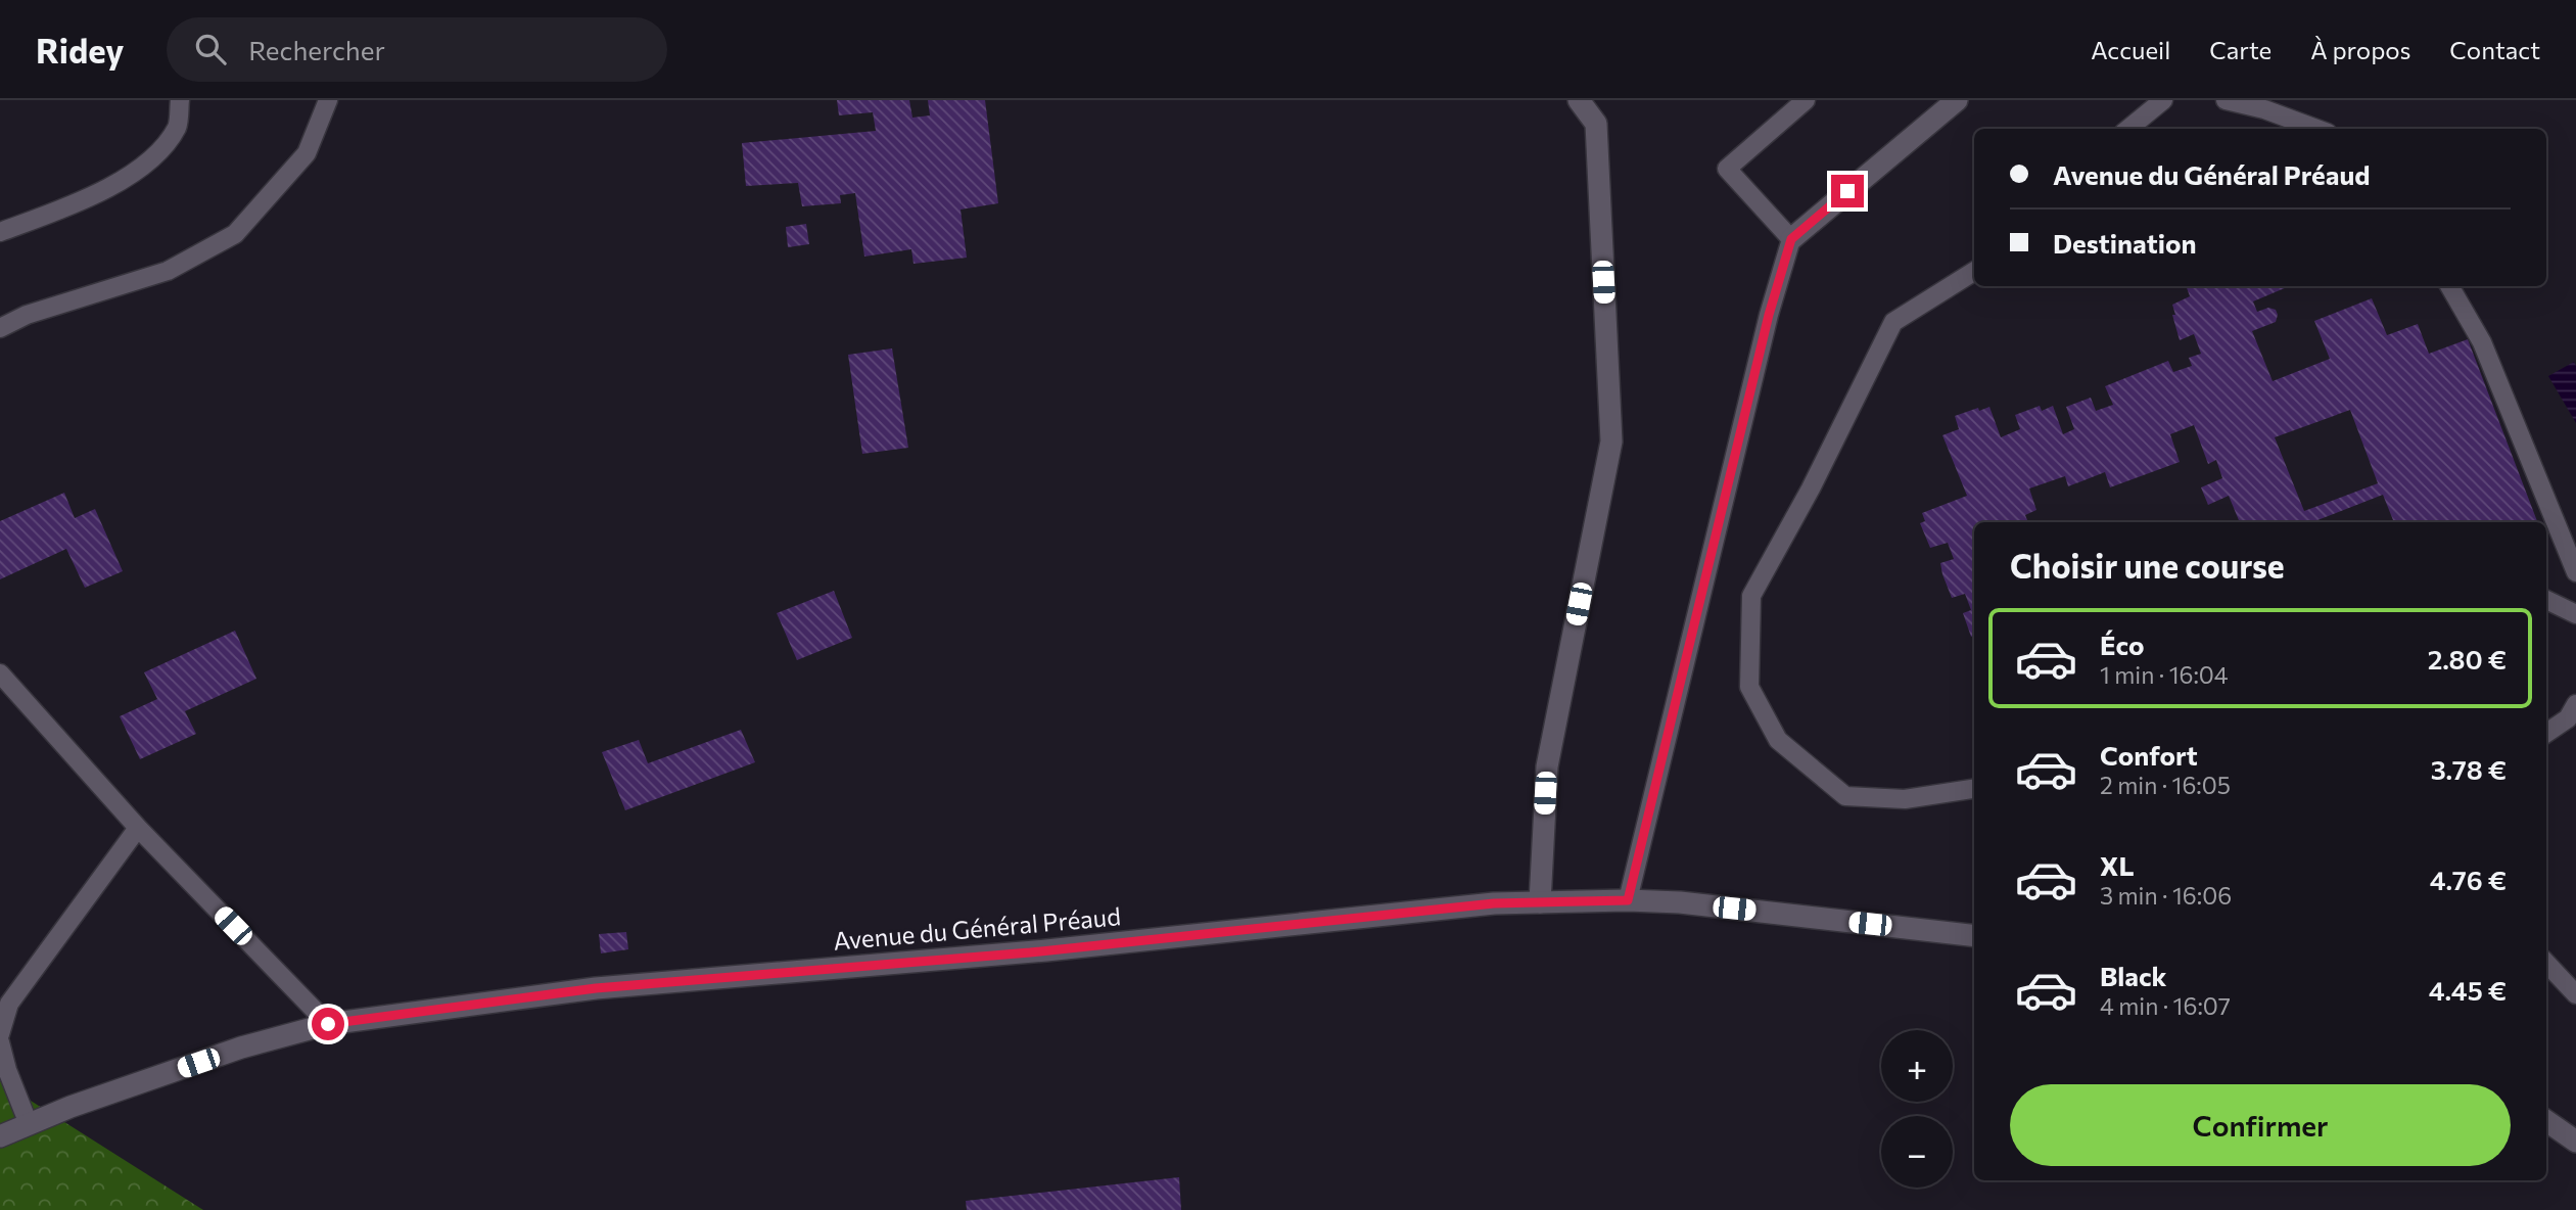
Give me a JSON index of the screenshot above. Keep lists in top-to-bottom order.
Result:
{
  "streets": {
    "street": ["Avenue du Général Préaud"]
  },
  "page": {
    "header": "Ridey",
    "search": "Rechercher",
    "nav": [
      "Accueil",
      "Carte",
      "À propos",
      "Contact"
    ],
    "banner": ["Avenue du Général Préaud", "Destination"],
    "heading": "Choisir une course",
    "list": [
      {
        "name": "Éco",
        "note": "1 min · 16:04",
        "value": "2.80 €"
      },
      {
        "name": "Confort",
        "note": "2 min · 16:05",
        "value": "3.78 €"
      },
      {
        "name": "XL",
        "note": "3 min · 16:06",
        "value": "4.76 €"
      },
      {
        "name": "Black",
        "note": "4 min · 16:07",
        "value": "4.45 €"
      }
    ],
    "map_buttons": ["+", "−"],
    "buttons": "Confirmer"
  }
}
